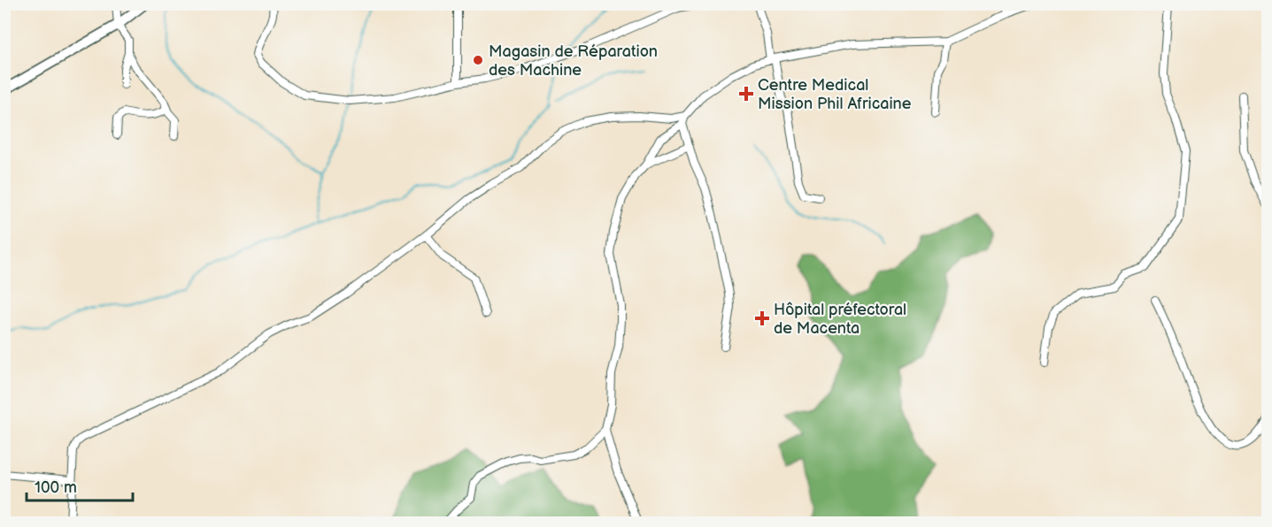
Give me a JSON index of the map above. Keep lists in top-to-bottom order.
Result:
{
  "places": {
    "other": ["Magasin de Réparation des Machine"],
    "health": ["Centre Medical Mission Phil Africaine", "Hôpital préfectoral de Macenta"]
  },
  "scale_bar": "100 m"
}
